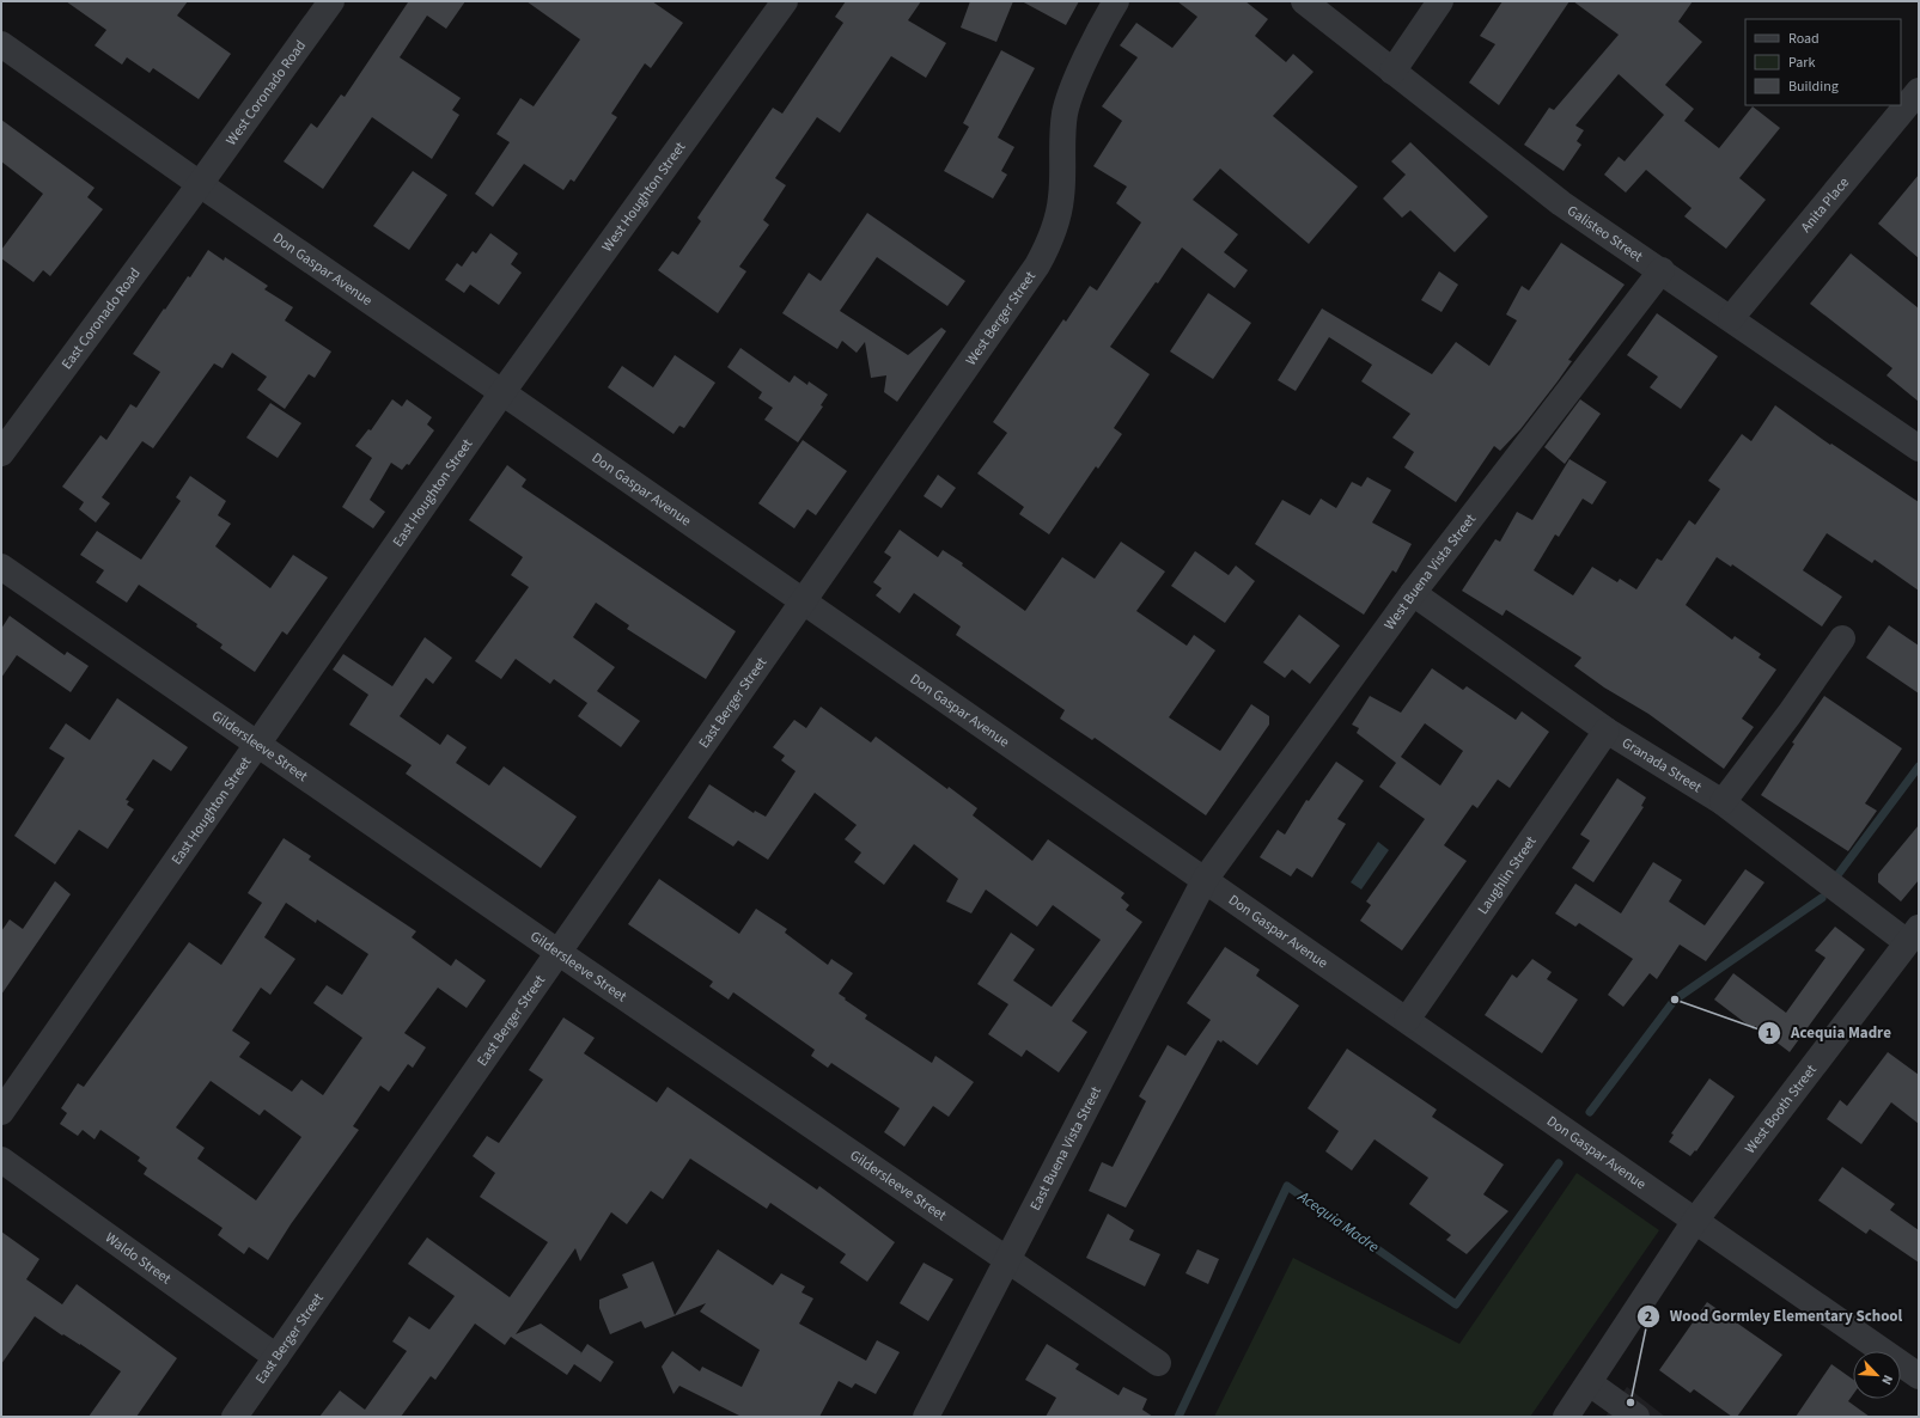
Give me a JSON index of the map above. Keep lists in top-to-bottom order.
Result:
{
  "streets": {
    "street": [
      "West Coronado Road",
      "West Houghton Street",
      "Anita Place",
      "Galisteo Street",
      "Don Gaspar Avenue",
      "West Berger Street",
      "East Coronado Road",
      "East Houghton Street",
      "West Buena Vista Street",
      "East Berger Street",
      "Gildersleeve Street",
      "Granada Street",
      "Laughlin Street",
      "West Booth Street",
      "East Buena Vista Street",
      "Waldo Street"
    ]
  },
  "crossings": [
    ["West Coronado Road", "Don Gaspar Avenue"],
    ["West Coronado Road", "East Coronado Road"],
    ["West Houghton Street", "Don Gaspar Avenue"],
    ["West Houghton Street", "East Houghton Street"],
    ["Anita Place", "Galisteo Street"],
    ["Galisteo Street", "West Buena Vista Street"],
    ["Don Gaspar Avenue", "West Berger Street"],
    ["Don Gaspar Avenue", "East Coronado Road"],
    ["Don Gaspar Avenue", "East Houghton Street"],
    ["Don Gaspar Avenue", "West Buena Vista Street"],
    ["Don Gaspar Avenue", "East Berger Street"],
    ["Don Gaspar Avenue", "Laughlin Street"],
    ["Don Gaspar Avenue", "West Booth Street"],
    ["Don Gaspar Avenue", "East Buena Vista Street"],
    ["West Berger Street", "East Berger Street"],
    ["East Houghton Street", "Gildersleeve Street"],
    ["West Buena Vista Street", "Granada Street"],
    ["West Buena Vista Street", "East Buena Vista Street"],
    ["East Berger Street", "Gildersleeve Street"],
    ["East Berger Street", "Waldo Street"],
    ["Gildersleeve Street", "East Buena Vista Street"],
    ["Granada Street", "Laughlin Street"],
    ["Granada Street", "West Booth Street"]
  ],
  "water": ["Acequia Madre"],
  "places": ["Acequia Madre", "Wood Gormley Elementary School"],
  "legend": ["Road", "Park", "Building"],
  "north": "bottom right"
}
